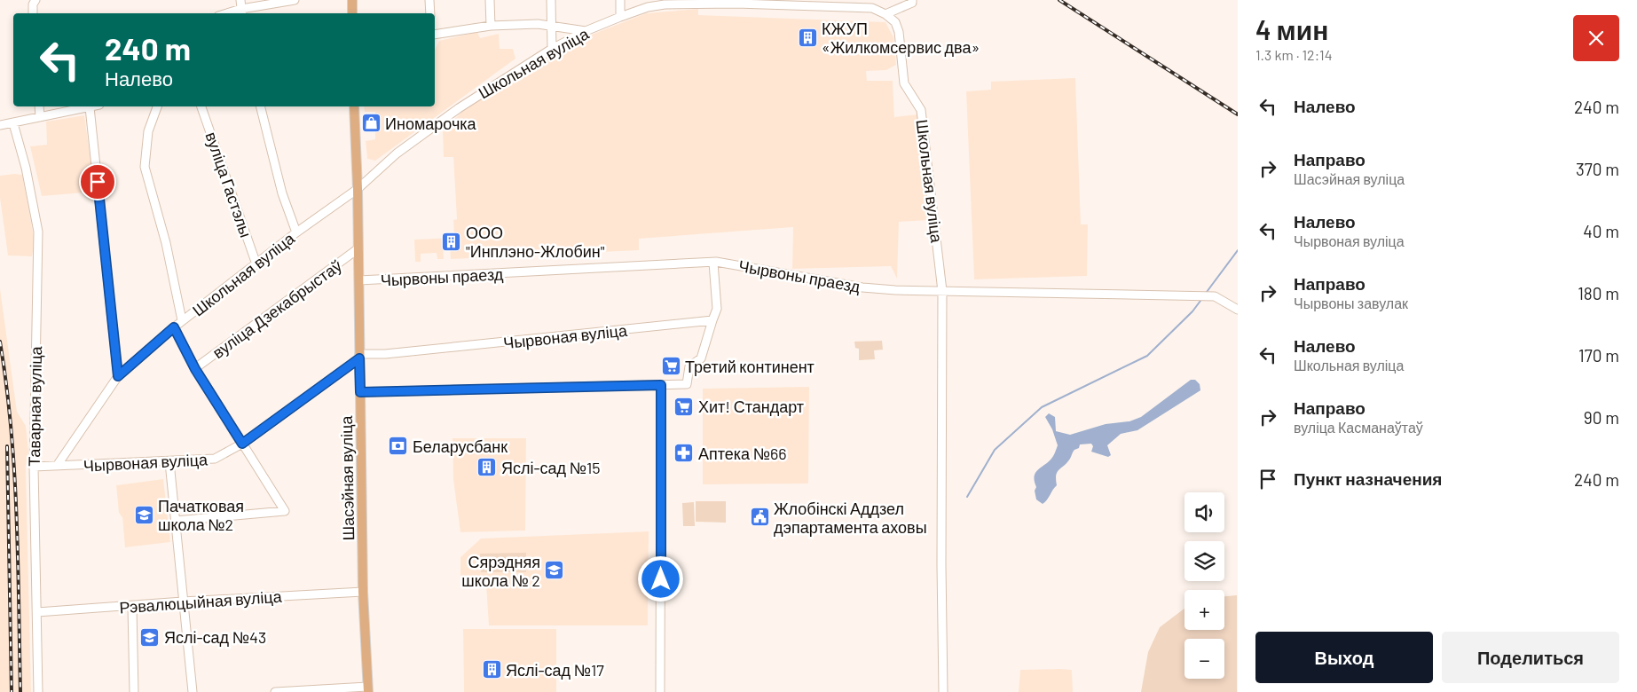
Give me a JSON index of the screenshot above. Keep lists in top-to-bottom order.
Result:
{
  "streets": {
    "main road": ["Шасэйная вуліца"],
    "street": [
      "Школьная вуліца",
      "вуліца Гастэлы",
      "Чырвоны праезд",
      "вуліца Дзекабрыстаў",
      "Чырвоная вуліца",
      "Таварная вуліца",
      "Рэвалюцыйная вуліца"
    ]
  },
  "crossings": [
    ["Школьная вуліца", "вуліца Гастэлы"],
    ["Школьная вуліца", "Чырвоны праезд"],
    ["Школьная вуліца", "Чырвоная вуліца"],
    ["Школьная вуліца", "Шасэйная вуліца"],
    ["Чырвоны праезд", "Шасэйная вуліца"],
    ["вуліца Дзекабрыстаў", "Шасэйная вуліца"],
    ["Чырвоная вуліца", "Таварная вуліца"],
    ["Чырвоная вуліца", "Шасэйная вуліца"],
    ["Таварная вуліца", "Рэвалюцыйная вуліца"],
    ["Шасэйная вуліца", "Рэвалюцыйная вуліца"]
  ],
  "places": {
    "building": [
      "КЖУП «Жилкомсервис два»",
      "ООО \"Инплэно-Жлобин\"",
      "Яслі-сад №15",
      "Яслі-сад №17"
    ],
    "shop": ["Иномарочка"],
    "supermarket": ["Третий континент", "Хит! Стандарт"],
    "bank": ["Беларусбанк"],
    "pharmacy": ["Аптека №66"],
    "school or university": ["Пачатковая школа №2", "Сярэдняя школа № 2", "Яслі-сад №43"],
    "public building": ["Жлобінскі Аддзел дэпартамента аховы"]
  },
  "page": {
    "heading": ["4 мин", "1.3 km · 12:14"],
    "turn": ["240 m", "Налево"],
    "list": [
      {
        "name": "Налево",
        "value": "240 m"
      },
      {
        "name": "Направо",
        "note": "Шасэйная вуліца",
        "value": "370 m"
      },
      {
        "name": "Налево",
        "note": "Чырвоная вуліца",
        "value": "40 m"
      },
      {
        "name": "Направо",
        "note": "Чырвоны завулак",
        "value": "180 m"
      },
      {
        "name": "Налево",
        "note": "Школьная вуліца",
        "value": "170 m"
      },
      {
        "name": "Направо",
        "note": "вуліца Касманаўтаў",
        "value": "90 m"
      },
      {
        "name": "Пункт назначения",
        "value": "240 m"
      }
    ],
    "map_buttons": ["+", "−"],
    "buttons": ["Выход", "Поделиться"]
  }
}
